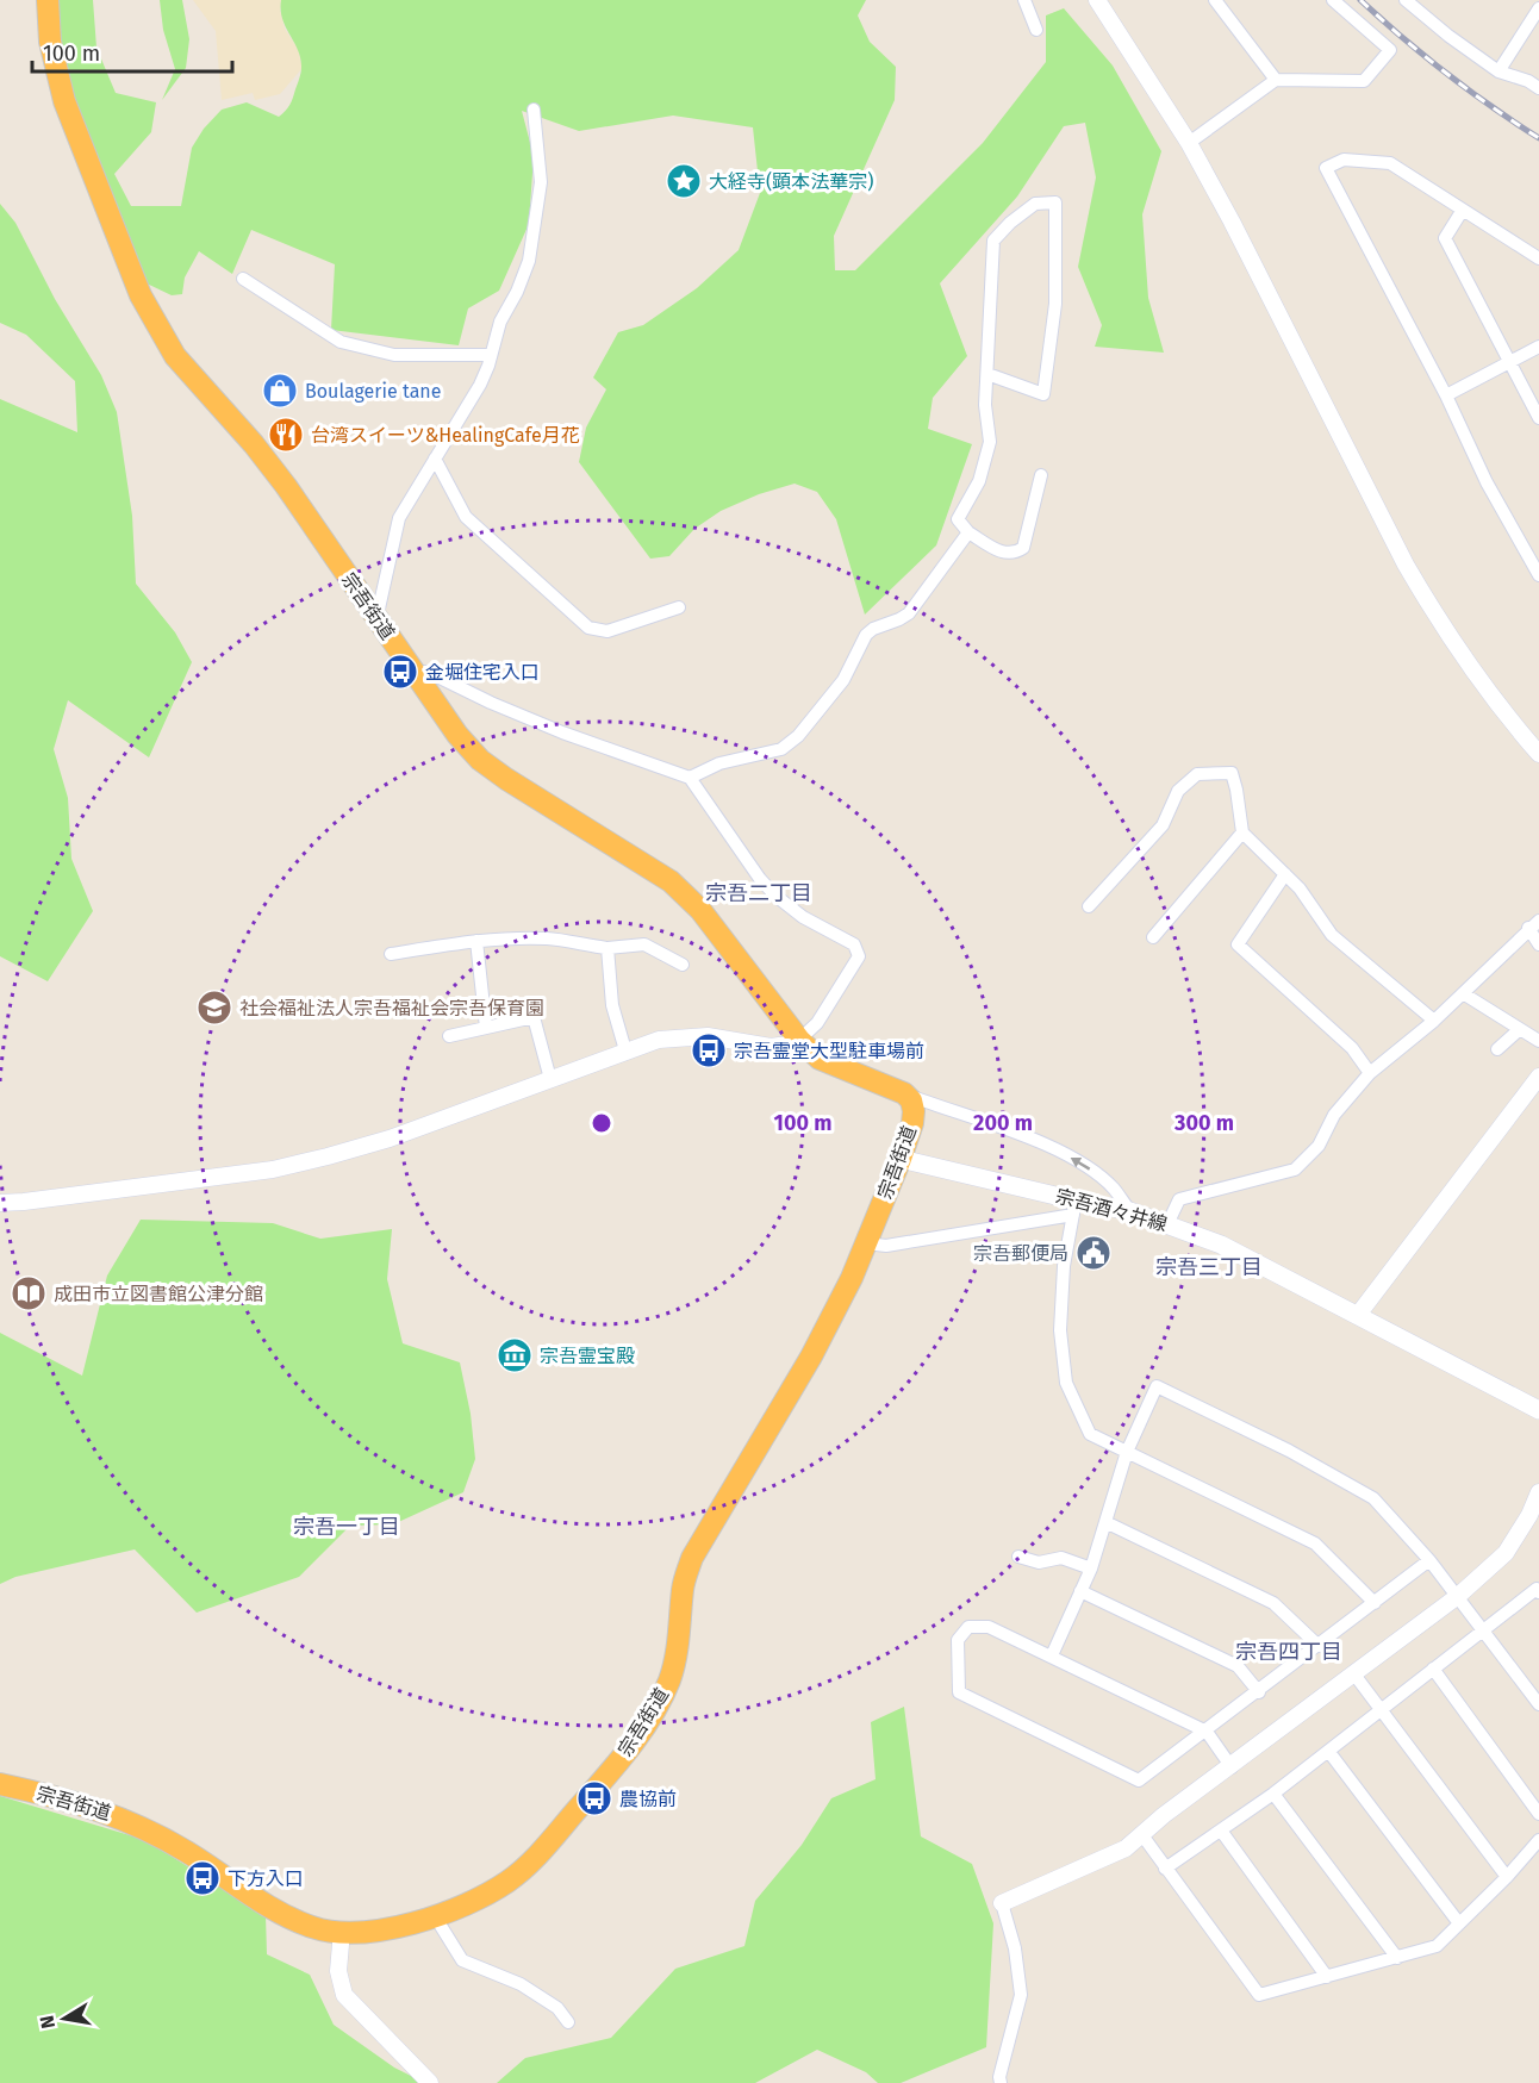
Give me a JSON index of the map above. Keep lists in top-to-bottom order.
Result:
{
  "streets": {
    "highway": ["宗吾街道"],
    "main road": ["宗吾酒々井線"]
  },
  "crossings": [
    ["宗吾街道", "宗吾酒々井線"]
  ],
  "districts": [
    "宗吾二丁目",
    "宗吾三丁目",
    "宗吾一丁目",
    "宗吾四丁目"
  ],
  "places": {
    "place": ["大経寺(顕本法華宗)"],
    "shop": ["Boulagerie tane"],
    "restaurant": ["台湾スイーツ&HealingCafe月花"],
    "bus stop": [
      "金堀住宅入口",
      "宗吾霊堂大型駐車場前",
      "農協前",
      "下方入口"
    ],
    "school or university": ["社会福祉法人宗吾福祉会宗吾保育園"],
    "public building": ["宗吾郵便局"],
    "library": ["成田市立図書館公津分館"],
    "museum": ["宗吾霊宝殿"]
  },
  "scale_bar": "100 m",
  "north": "left",
  "rings": ["100 m", "200 m", "300 m"]
}
